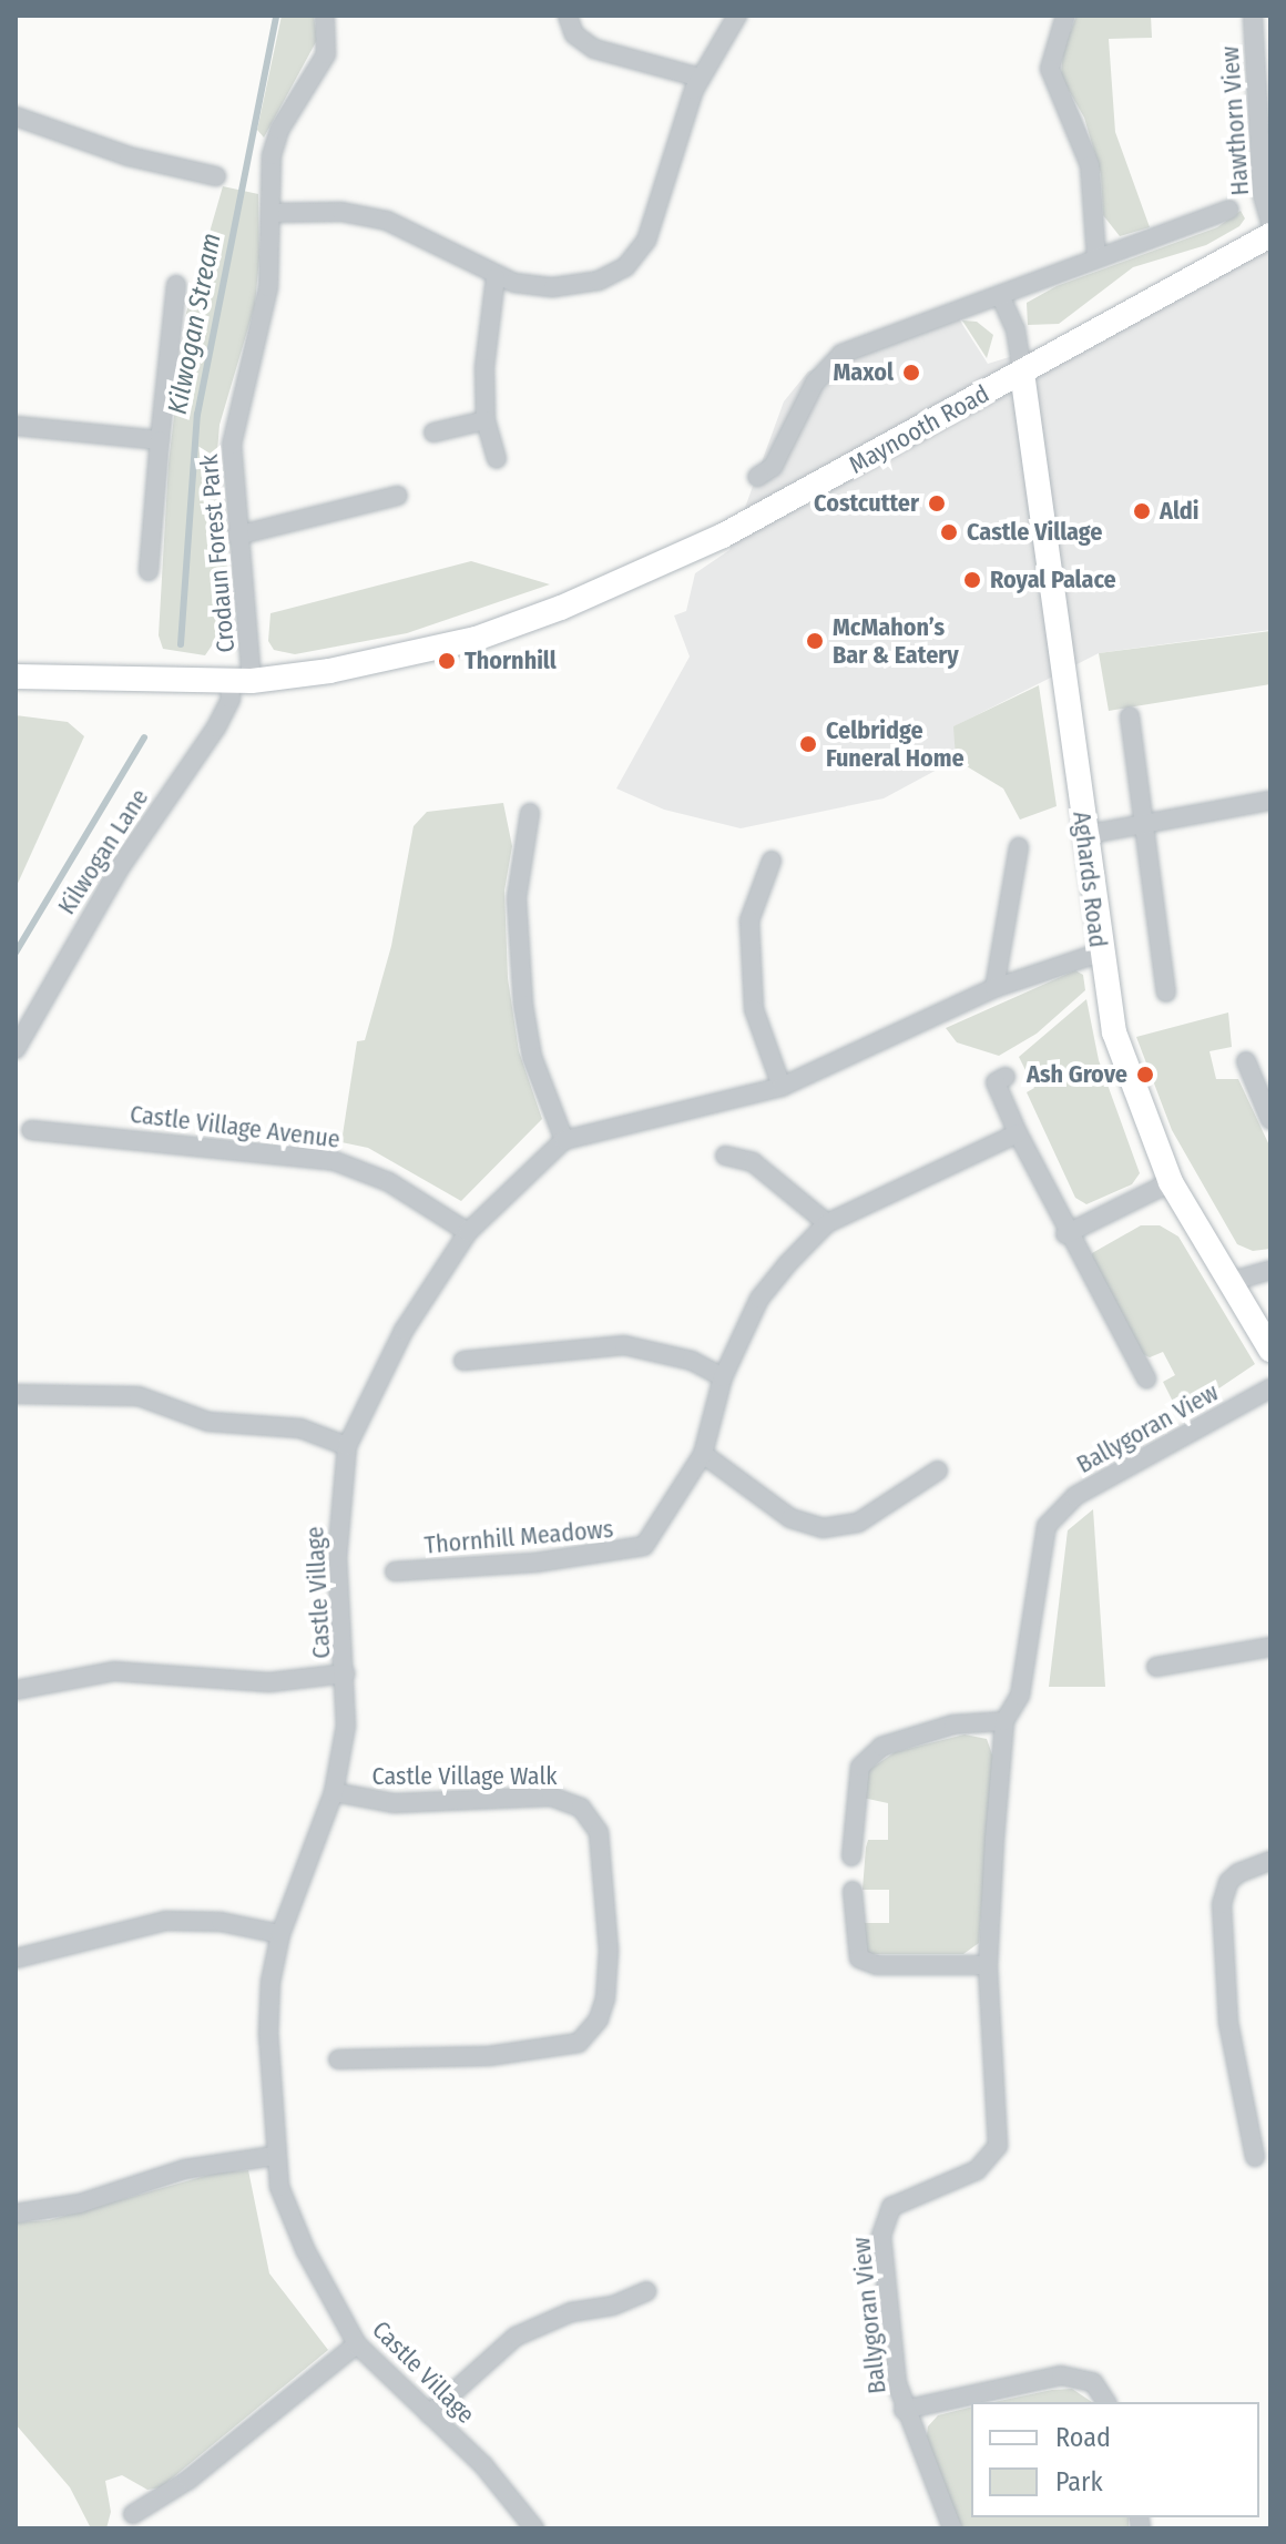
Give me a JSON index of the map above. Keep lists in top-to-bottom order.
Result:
{
  "streets": {
    "main road": ["Maynooth Road", "Aghards Road"],
    "street": [
      "Hawthorn View",
      "Crodaun Forest Park",
      "Kilwogan Lane",
      "Castle Village Avenue",
      "Ballygoran View",
      "Thornhill Meadows",
      "Castle Village",
      "Castle Village Walk"
    ]
  },
  "crossings": [
    ["Maynooth Road", "Crodaun Forest Park"],
    ["Maynooth Road", "Kilwogan Lane"],
    ["Maynooth Road", "Aghards Road"],
    ["Crodaun Forest Park", "Kilwogan Lane"],
    ["Aghards Road", "Castle Village"],
    ["Castle Village Avenue", "Castle Village"],
    ["Castle Village", "Castle Village Walk"]
  ],
  "water": ["Kilwogan Stream"],
  "places": [
    "Maxol",
    "Costcutter",
    "Aldi",
    "Castle Village",
    "Royal Palace",
    "McMahon’s Bar & Eatery",
    "Thornhill",
    "Celbridge Funeral Home",
    "Ash Grove"
  ],
  "legend": ["Road", "Park"]
}
